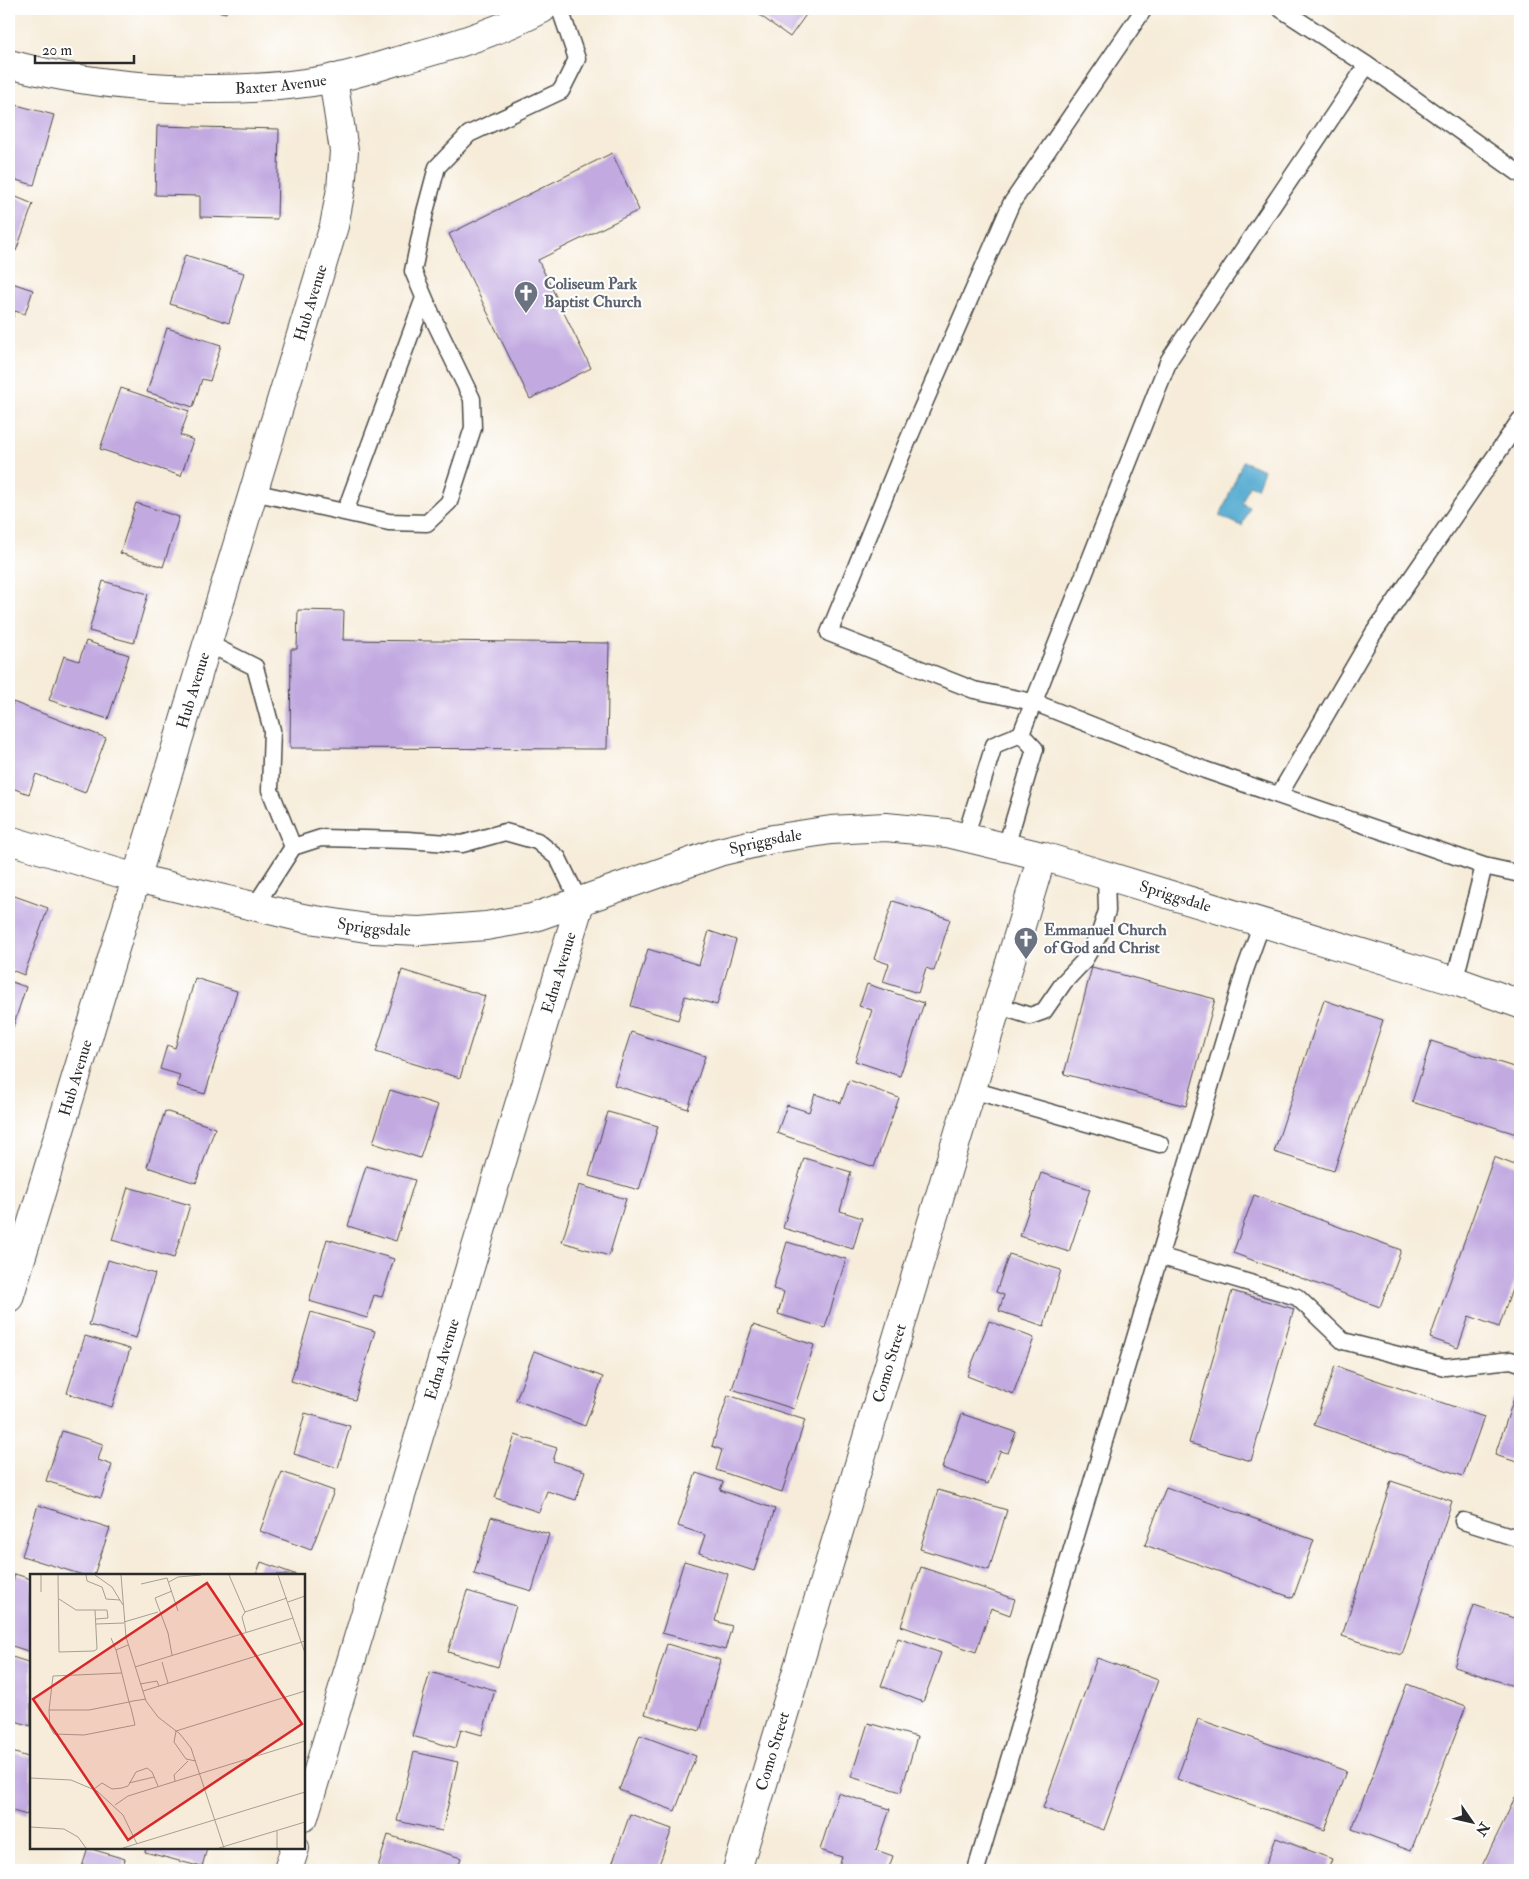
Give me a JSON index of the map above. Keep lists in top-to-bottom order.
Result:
{
  "streets": {
    "street": [
      "Baxter Avenue",
      "Hub Avenue",
      "Spriggsdale",
      "Edna Avenue",
      "Como Street"
    ]
  },
  "crossings": [
    ["Baxter Avenue", "Hub Avenue"],
    ["Hub Avenue", "Spriggsdale"],
    ["Spriggsdale", "Edna Avenue"],
    ["Spriggsdale", "Como Street"]
  ],
  "places": {
    "church": ["Coliseum Park Baptist Church", "Emmanuel Church of God and Christ"]
  },
  "scale_bar": "20 m",
  "north": "bottom right"
}
